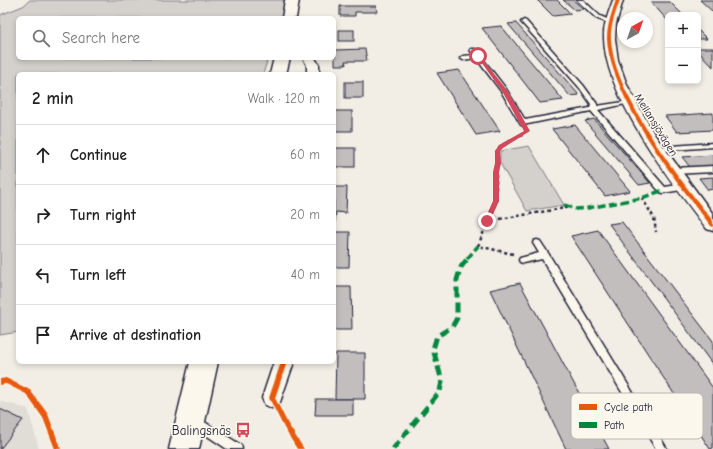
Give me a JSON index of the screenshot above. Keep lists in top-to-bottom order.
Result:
{
  "streets": {
    "street": ["Mellansjövägen"]
  },
  "places": {
    "bus stop": ["Balingsnäs"]
  },
  "legend": ["Cycle path", "Path"],
  "north": "top right",
  "page": {
    "map_buttons": ["+", "−"],
    "search": "Search here",
    "heading": ["2 min", "Walk · 120 m"],
    "list": [
      ["Continue", "60 m"],
      ["Turn right", "20 m"],
      ["Turn left", "40 m"],
      "Arrive at destination"
    ]
  }
}
